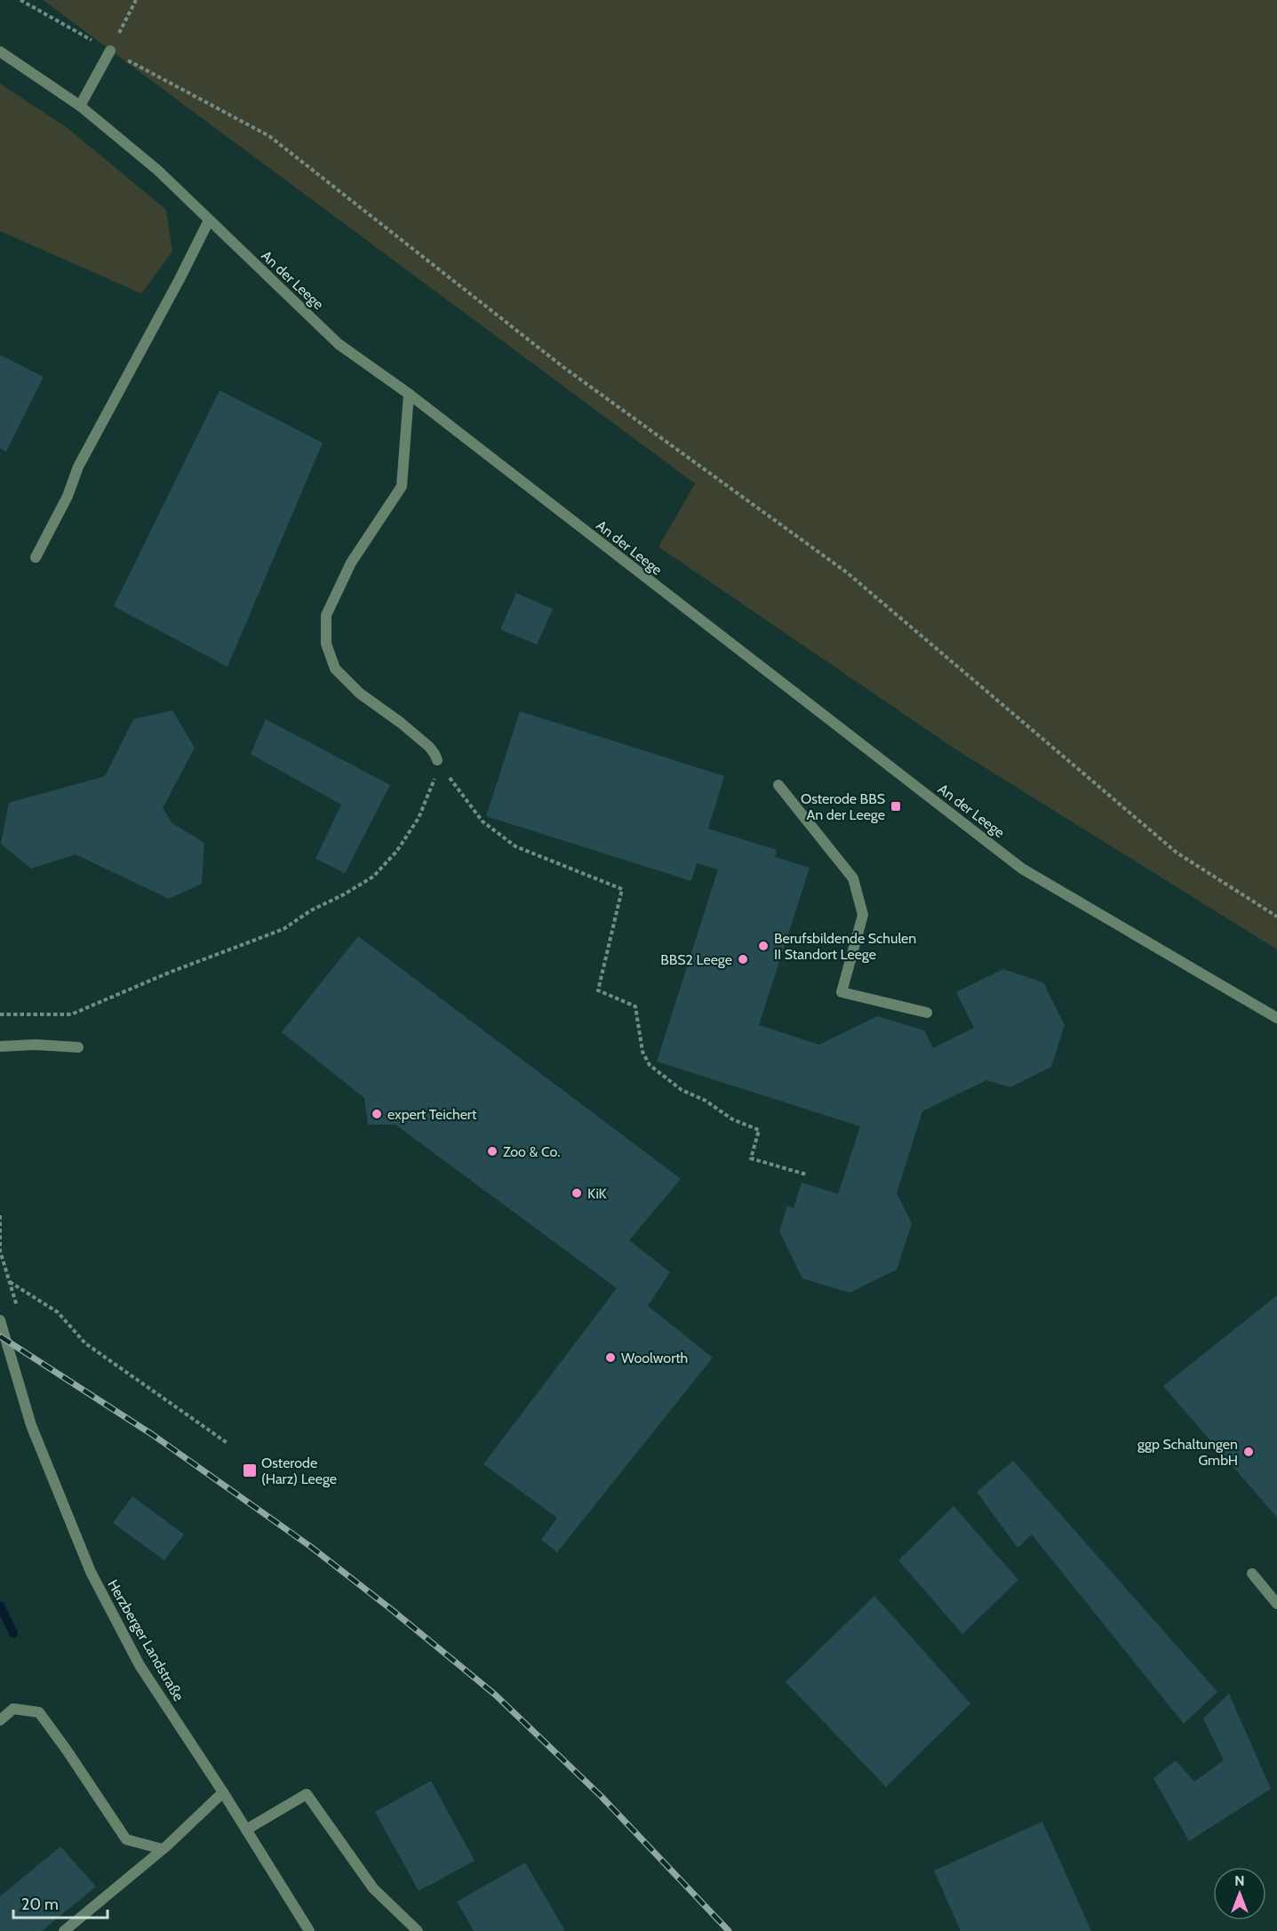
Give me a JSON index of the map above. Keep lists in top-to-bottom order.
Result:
{
  "streets": {
    "street": ["An der Leege", "Herzberger Landstraße"]
  },
  "places": {
    "transit": ["Osterode BBS An der Leege", "Osterode (Harz) Leege"],
    "other": [
      "Berufsbildende Schulen II Standort Leege",
      "BBS2 Leege",
      "expert Teichert",
      "Zoo & Co.",
      "KiK",
      "Woolworth",
      "ggp Schaltungen GmbH"
    ]
  },
  "scale_bar": "20 m",
  "north": "top"
}
